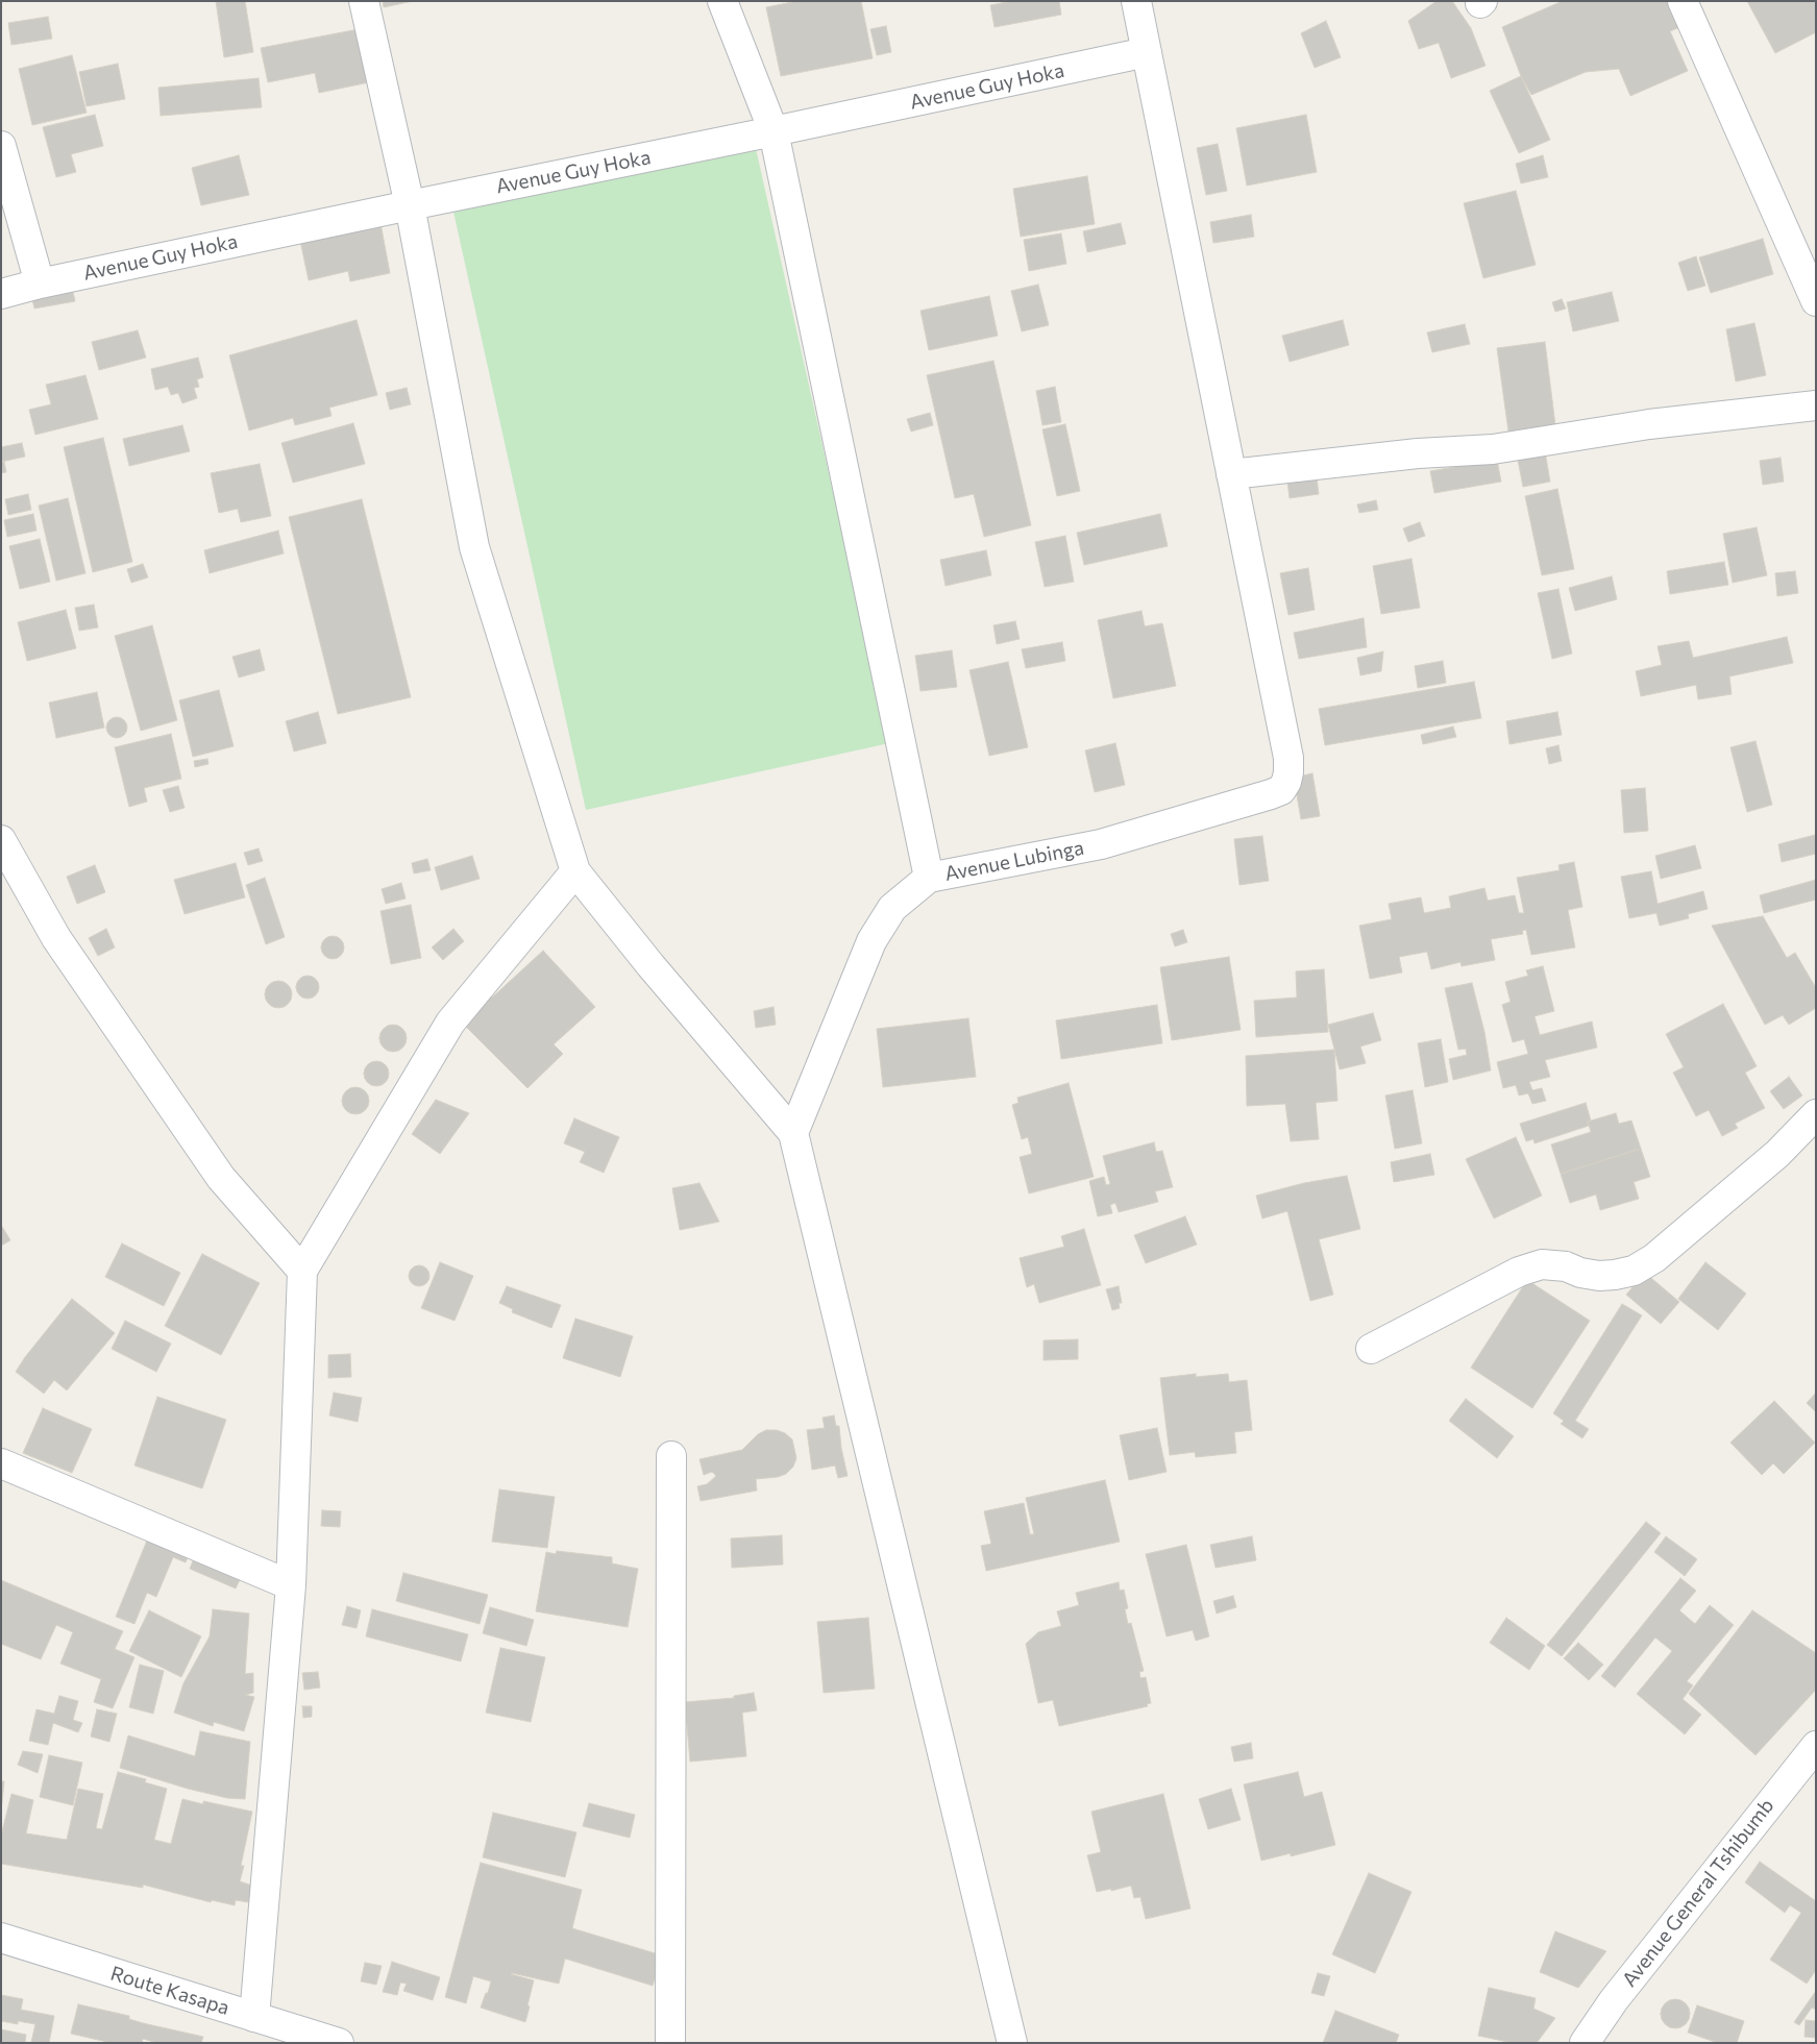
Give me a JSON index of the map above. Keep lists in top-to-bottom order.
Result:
{
  "streets": {
    "street": [
      "Avenue Guy Hoka",
      "Avenue Lubinga",
      "Avenue General Tshibumb",
      "Route Kasapa"
    ]
  },
  "crossings": [
    ["Avenue Guy Hoka", "Avenue Lubinga"]
  ]
}
